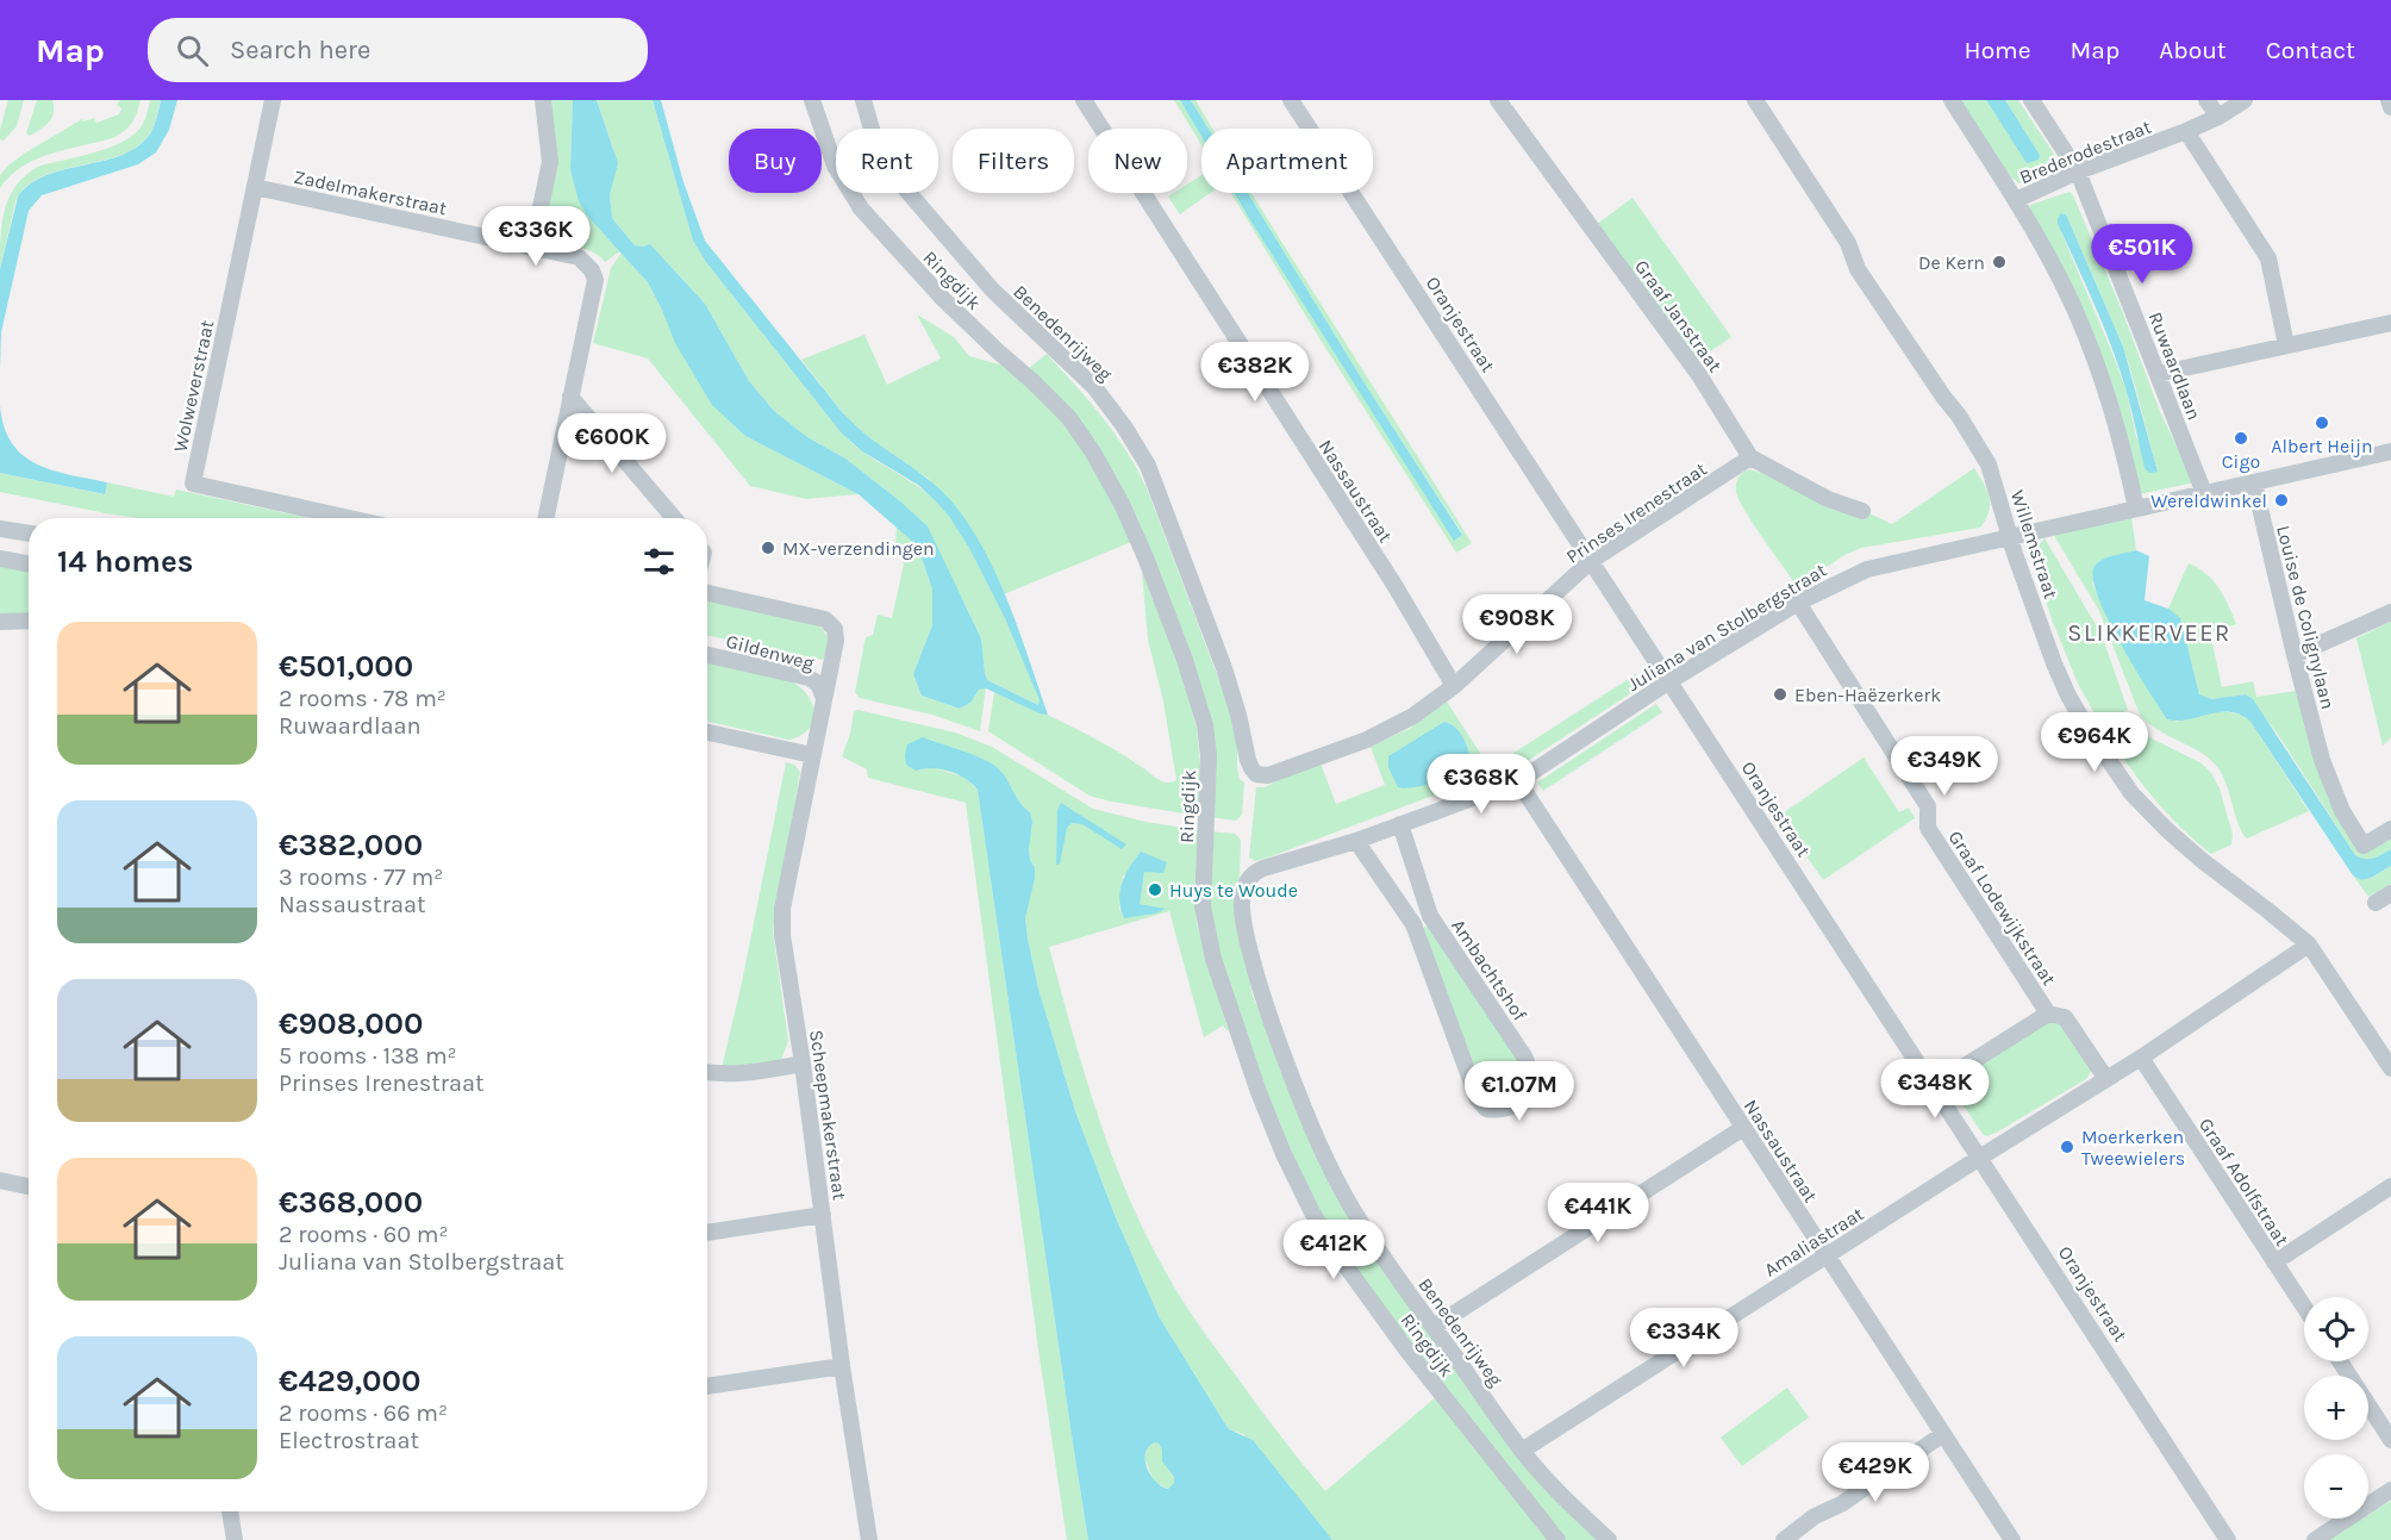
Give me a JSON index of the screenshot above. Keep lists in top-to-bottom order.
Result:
{
  "streets": {
    "street": [
      "Brederodestraat",
      "Zadelmakerstraat",
      "Ringdijk",
      "Graaf Janstraat",
      "Oranjestraat",
      "Benedenrijweg",
      "Ruwaardlaan",
      "Wolweverstraat",
      "Nassaustraat",
      "Prinses Irenestraat",
      "Willemstraat",
      "Louise de Colignylaan",
      "Juliana van Stolbergstraat",
      "Gildenweg",
      "Graaf Lodewijkstraat",
      "Ambachtshof",
      "Scheepmakerstraat",
      "Graaf Adolfstraat",
      "Amaliastraat"
    ]
  },
  "crossings": [
    ["Brederodestraat", "Ruwaardlaan"],
    ["Zadelmakerstraat", "Wolweverstraat"],
    ["Graaf Janstraat", "Prinses Irenestraat"],
    ["Oranjestraat", "Prinses Irenestraat"],
    ["Oranjestraat", "Juliana van Stolbergstraat"],
    ["Oranjestraat", "Amaliastraat"],
    ["Benedenrijweg", "Prinses Irenestraat"],
    ["Benedenrijweg", "Juliana van Stolbergstraat"],
    ["Benedenrijweg", "Amaliastraat"],
    ["Ruwaardlaan", "Juliana van Stolbergstraat"],
    ["Nassaustraat", "Prinses Irenestraat"],
    ["Nassaustraat", "Juliana van Stolbergstraat"],
    ["Nassaustraat", "Amaliastraat"],
    ["Willemstraat", "Juliana van Stolbergstraat"],
    ["Louise de Colignylaan", "Juliana van Stolbergstraat"],
    ["Juliana van Stolbergstraat", "Graaf Lodewijkstraat"],
    ["Juliana van Stolbergstraat", "Ambachtshof"],
    ["Gildenweg", "Scheepmakerstraat"]
  ],
  "districts": ["SLIKKERVEER"],
  "places": [
    "De Kern",
    "Albert Heijn",
    "Cigo",
    "Wereldwinkel",
    "MX-verzendingen",
    "Eben-Haëzerkerk",
    "Huys te Woude",
    "Moerkerken Tweewielers"
  ],
  "page": {
    "header": "Map",
    "search": "Search here",
    "nav": [
      "Home",
      "Map",
      "About",
      "Contact"
    ],
    "chip": [
      "Buy",
      "Rent",
      "Filters",
      "New",
      "Apartment"
    ],
    "price": [
      "€336K",
      "€501K",
      "€382K",
      "€600K",
      "€908K",
      "€964K",
      "€349K",
      "€368K",
      "€348K",
      "€1.07M",
      "€441K",
      "€412K",
      "€334K",
      "€429K"
    ],
    "heading": "14 homes",
    "list": [
      {
        "name": "€501,000",
        "note": "2 rooms · 78 m² · Ruwaardlaan"
      },
      {
        "name": "€382,000",
        "note": "3 rooms · 77 m² · Nassaustraat"
      },
      {
        "name": "€908,000",
        "note": "5 rooms · 138 m² · Prinses Irenestraat"
      },
      {
        "name": "€368,000",
        "note": "2 rooms · 60 m² · Juliana van Stolbergstraat"
      },
      {
        "name": "€429,000",
        "note": "2 rooms · 66 m² · Electrostraat"
      }
    ],
    "map_buttons": ["+", "−"]
  }
}
